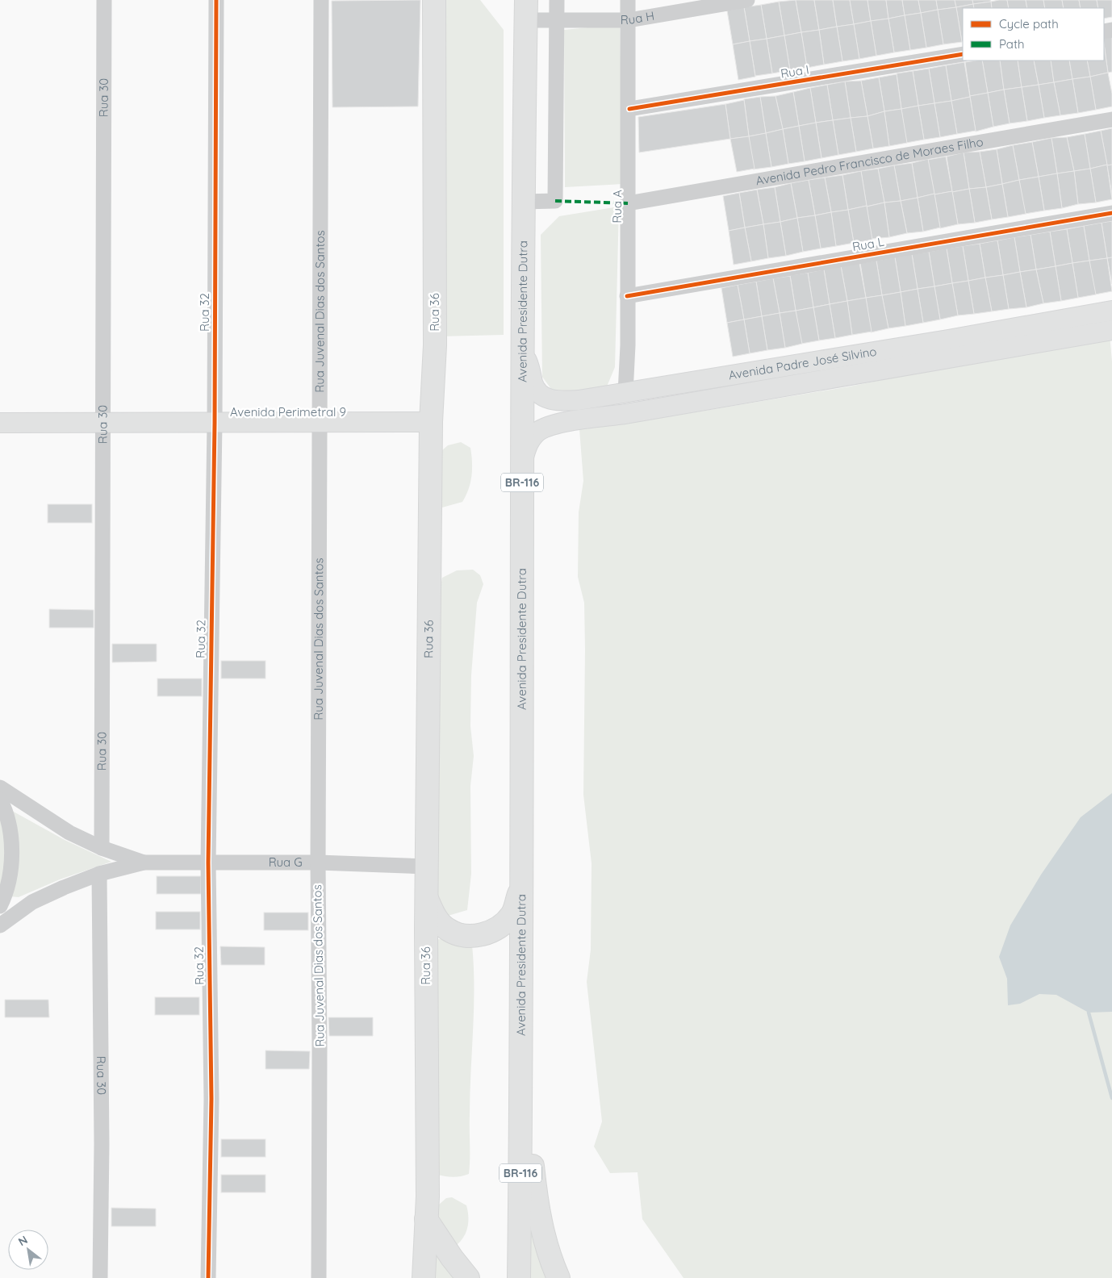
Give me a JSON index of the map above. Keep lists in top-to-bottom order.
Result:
{
  "streets": {
    "highway": ["Rua 36", "Avenida Presidente Dutra", "BR-116"],
    "main road": ["Avenida Padre José Silvino", "Avenida Perimetral 9"],
    "street": [
      "Rua H",
      "Rua I",
      "Rua 30",
      "Avenida Pedro Francisco de Moraes Filho",
      "Rua A",
      "Rua L",
      "Rua 32",
      "Rua Juvenal Dias dos Santos",
      "Rua G"
    ]
  },
  "crossings": [
    ["Rua H", "Rua A"],
    ["Rua H", "Avenida Presidente Dutra"],
    ["Rua I", "Rua A"],
    ["Rua 30", "Avenida Perimetral 9"],
    ["Avenida Pedro Francisco de Moraes Filho", "Rua A"],
    ["Rua A", "Rua L"],
    ["Rua A", "Avenida Padre José Silvino"],
    ["Rua 32", "Avenida Perimetral 9"],
    ["Rua 32", "Rua G"],
    ["Rua Juvenal Dias dos Santos", "Avenida Perimetral 9"],
    ["Rua Juvenal Dias dos Santos", "Rua G"],
    ["Rua 36", "Avenida Perimetral 9"],
    ["Rua 36", "Rua G"],
    ["Avenida Presidente Dutra", "Avenida Padre José Silvino"]
  ],
  "legend": ["Cycle path", "Path"],
  "north": "top left"
}
